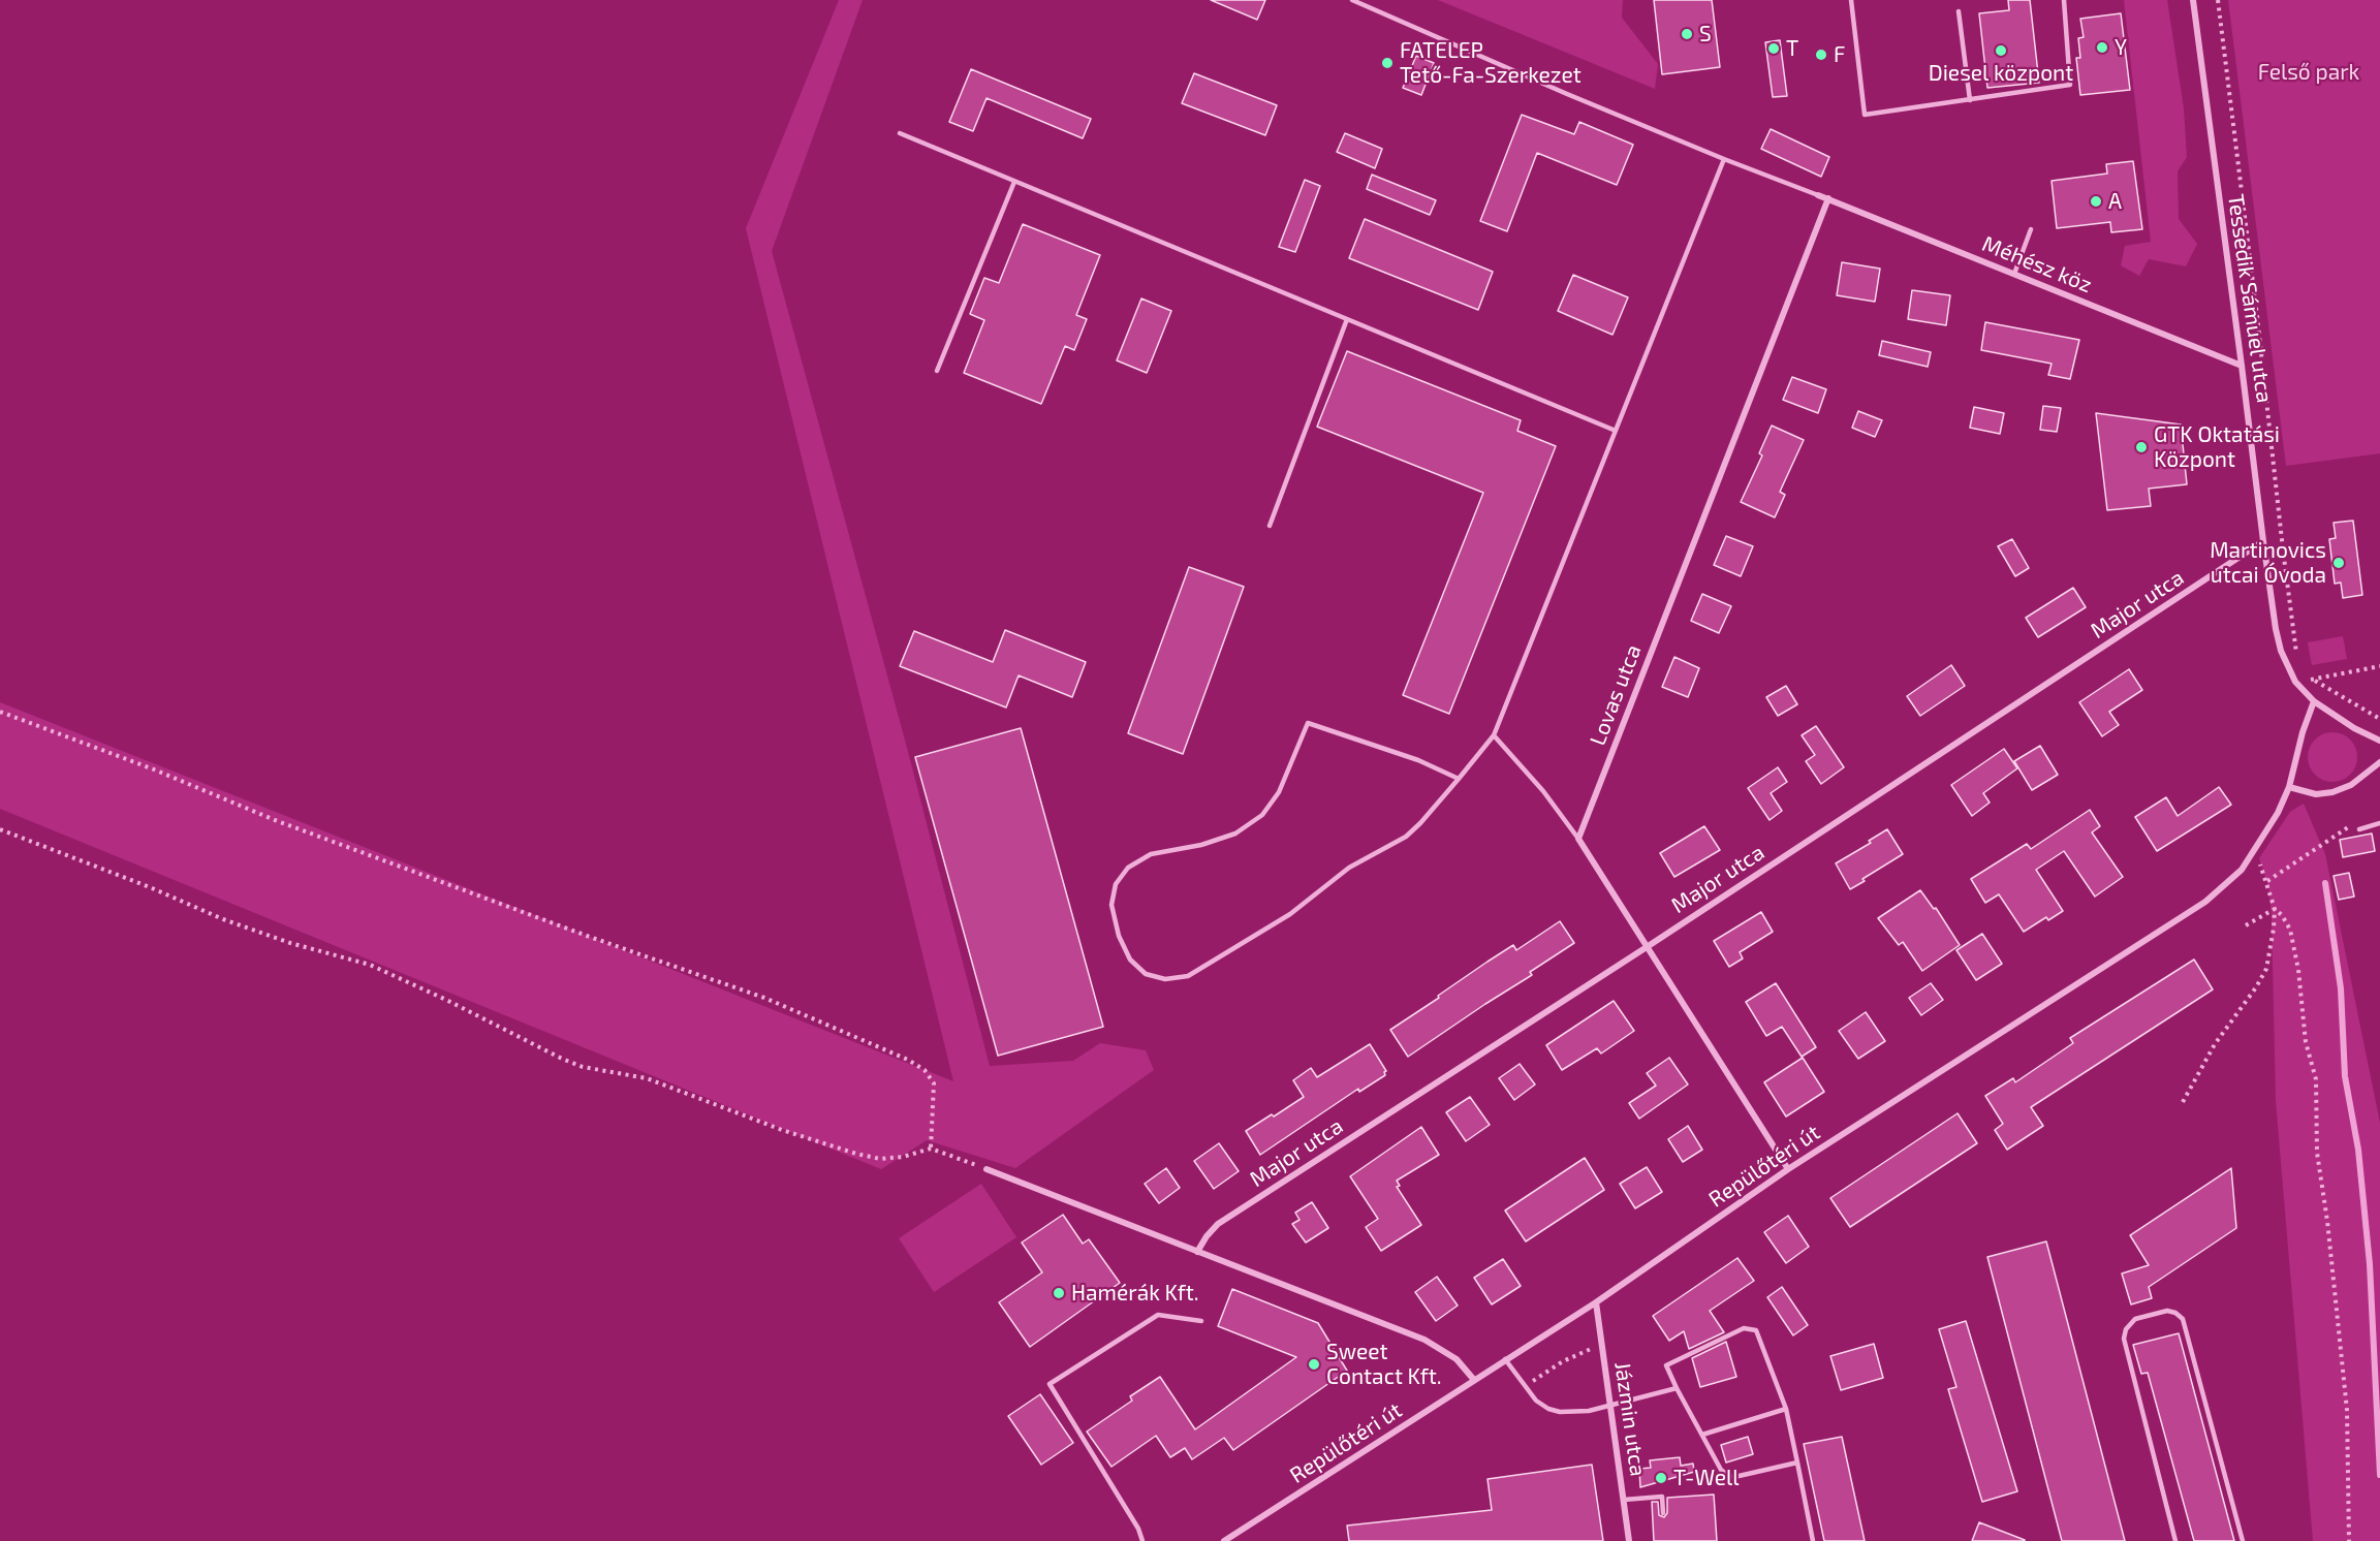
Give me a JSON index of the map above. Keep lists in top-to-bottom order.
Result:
{
  "streets": {
    "street": [
      "Méhész köz",
      "Tessedik Sámuel utca",
      "Major utca",
      "Lovas utca",
      "Repülőtéri út",
      "Jázmin utca"
    ]
  },
  "crossings": [
    ["Méhész köz", "Tessedik Sámuel utca"],
    ["Méhész köz", "Lovas utca"],
    ["Tessedik Sámuel utca", "Major utca"],
    ["Tessedik Sámuel utca", "Repülőtéri út"],
    ["Repülőtéri út", "Jázmin utca"]
  ],
  "parks": ["Felső park"],
  "places": [
    "S",
    "Y",
    "T",
    "Diesel központ",
    "F",
    "FATELEP Tető-Fa-Szerkezet",
    "A",
    "GTK Oktatási Központ",
    "Martinovics utcai Óvoda",
    "Hamérák Kft.",
    "Sweet Contact Kft.",
    "T-Well"
  ]
}
